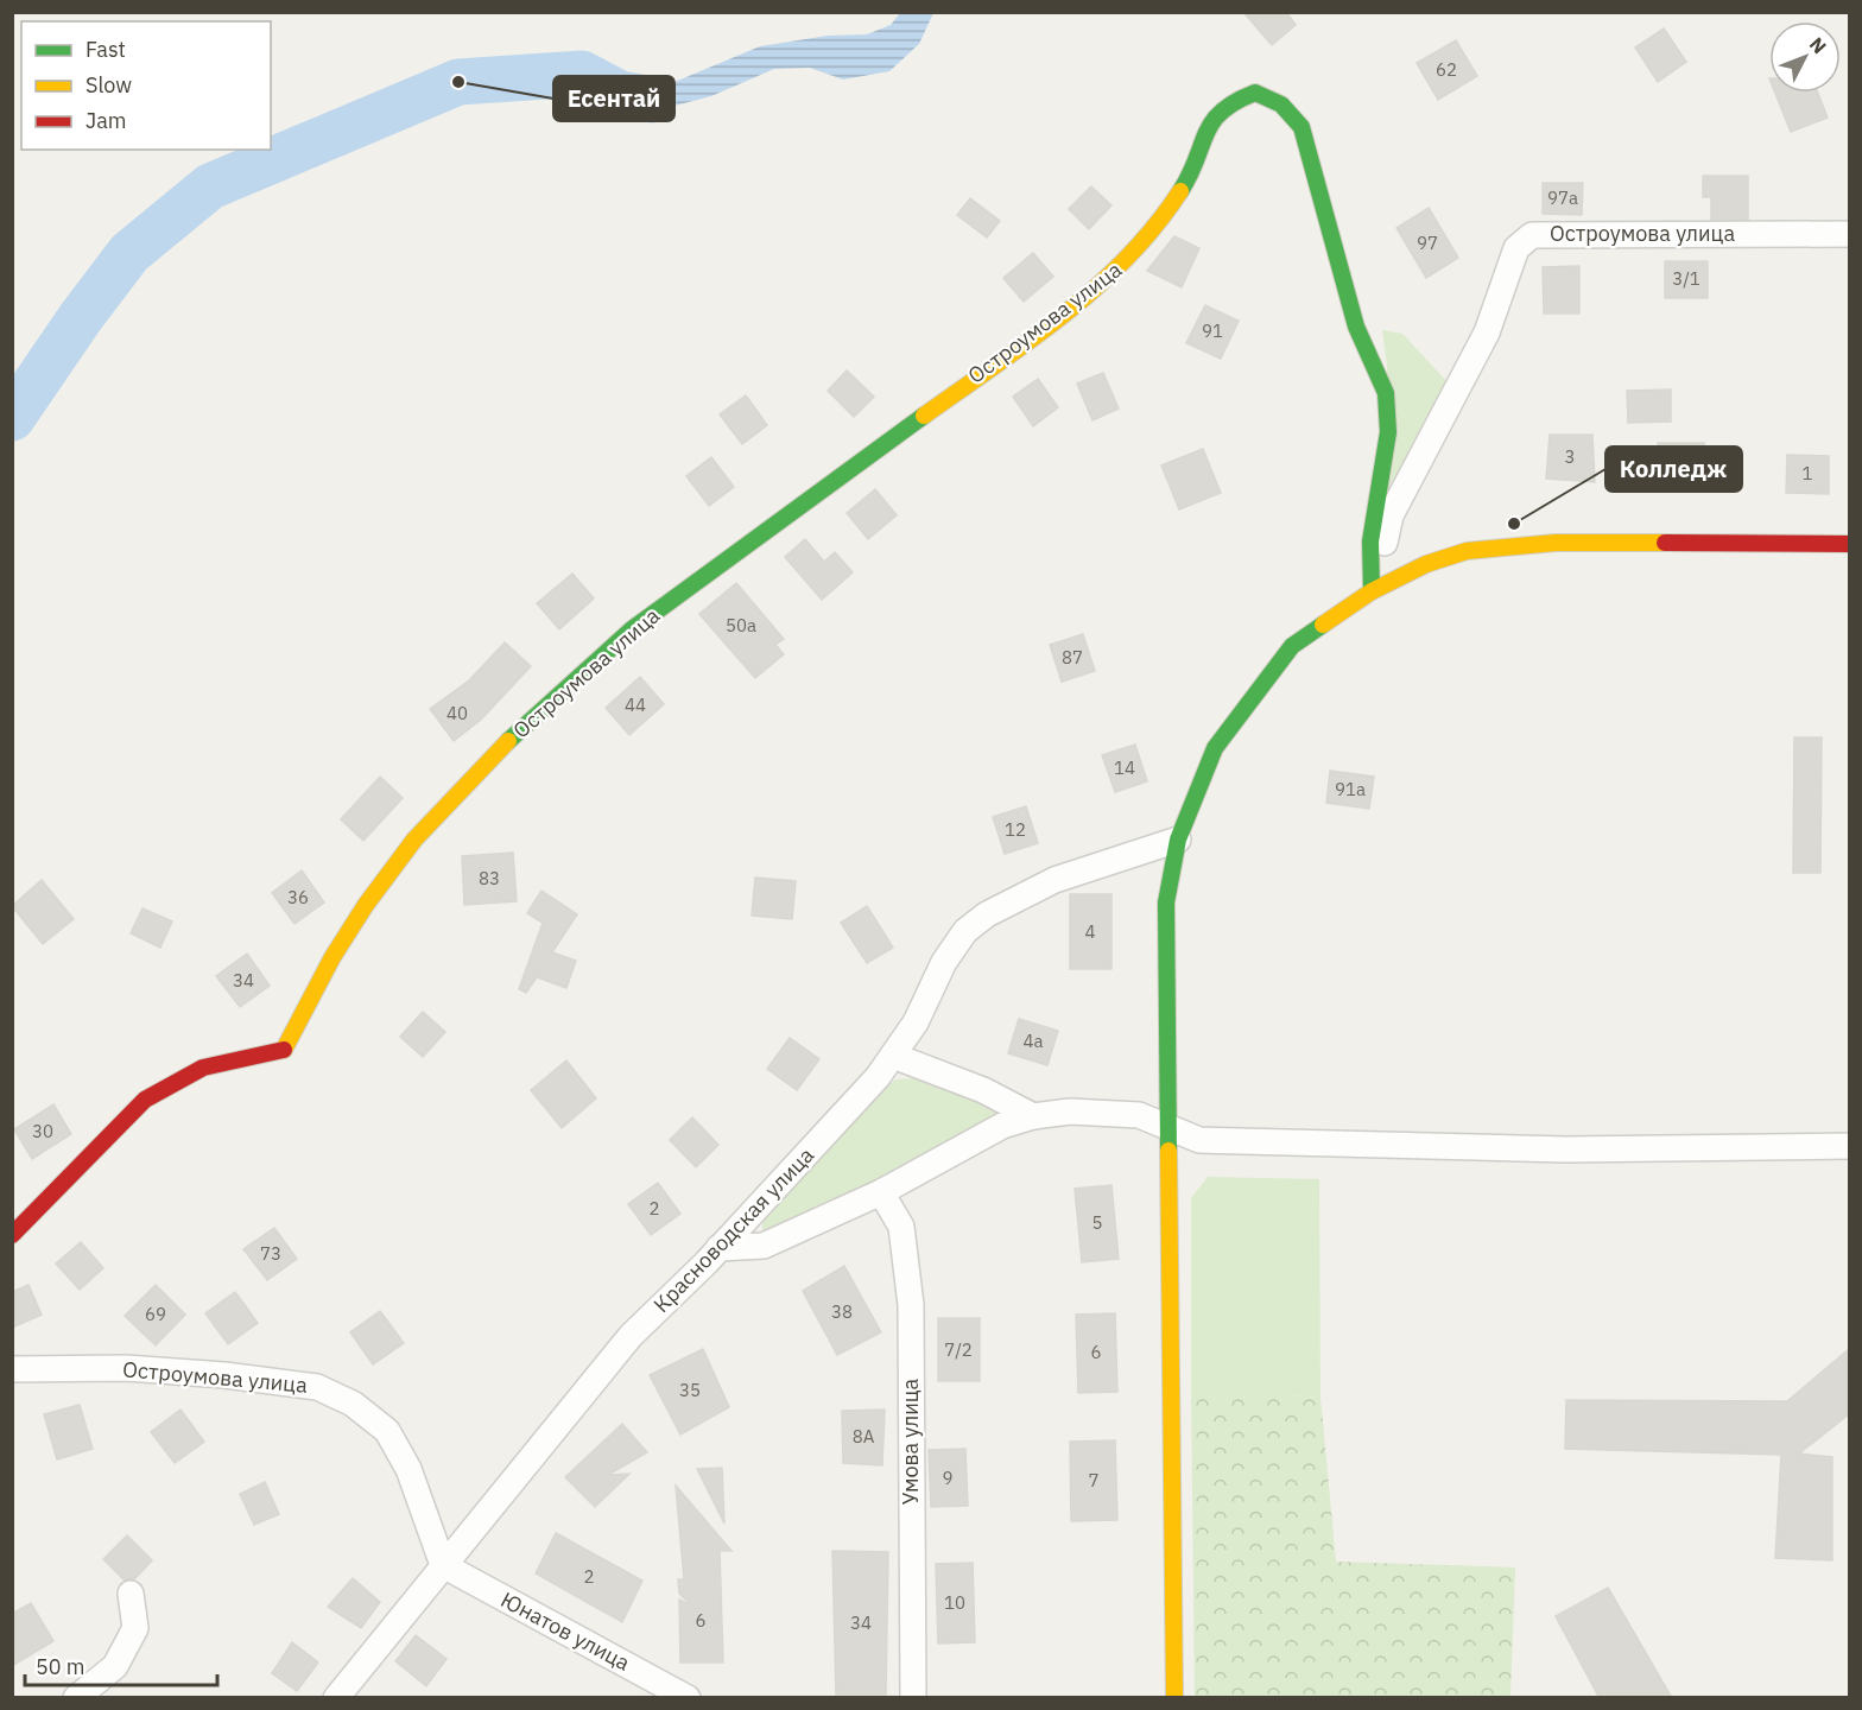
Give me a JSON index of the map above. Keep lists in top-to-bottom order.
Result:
{
  "streets": {
    "street": [
      "Остроумова улица",
      "Красноводская улица",
      "Умова улица",
      "Юнатов улица"
    ]
  },
  "crossings": [
    ["Остроумова улица", "Красноводская улица"],
    ["Остроумова улица", "Юнатов улица"],
    ["Красноводская улица", "Юнатов улица"]
  ],
  "places": ["Есентай", "Колледж"],
  "house_numbers": [
    "62",
    "97а",
    "97",
    "3/1",
    "91",
    "3",
    "1",
    "50а",
    "87",
    "44",
    "40",
    "14",
    "91а",
    "12",
    "83",
    "36",
    "4",
    "34",
    "4а",
    "30",
    "2",
    "5",
    "73",
    "38",
    "69",
    "7/2",
    "6",
    "35",
    "8А",
    "9",
    "7",
    "2",
    "10",
    "6",
    "34"
  ],
  "legend": ["Fast", "Slow", "Jam"],
  "scale_bar": "50 m",
  "north": "top right"
}
